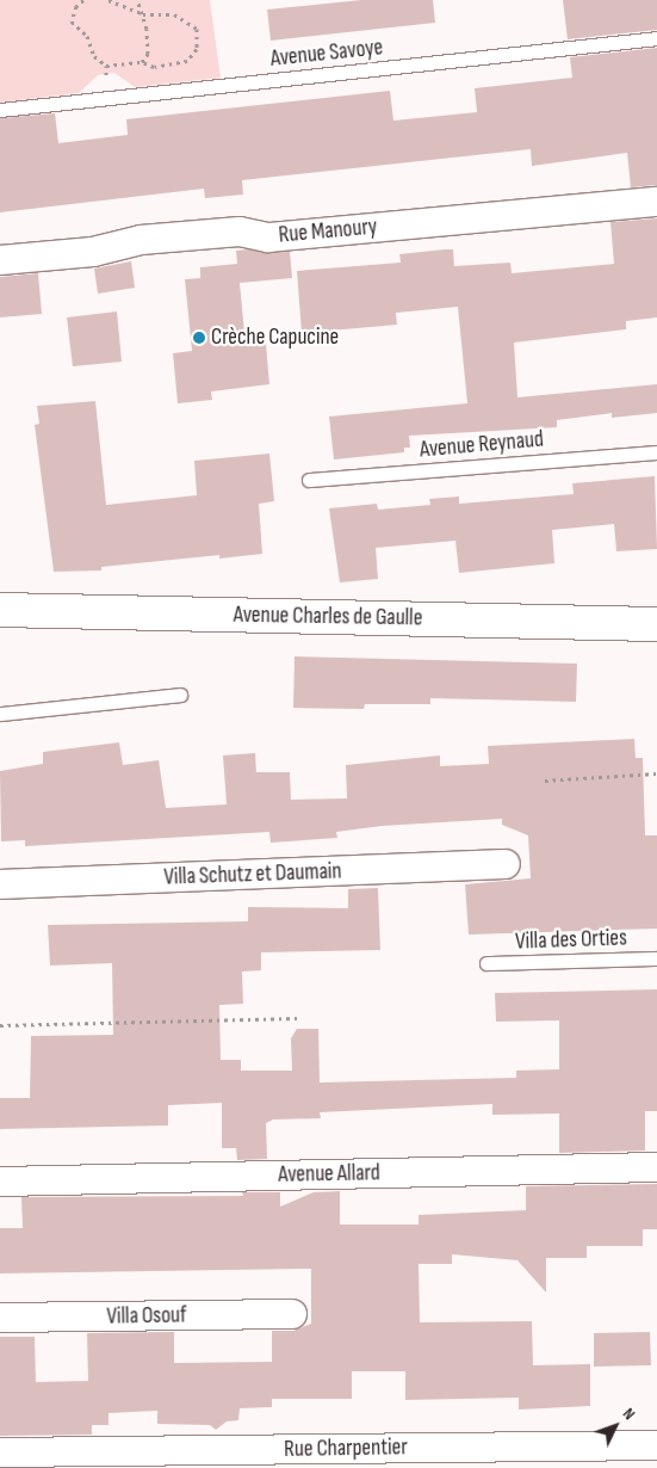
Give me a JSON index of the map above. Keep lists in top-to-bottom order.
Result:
{
  "streets": {
    "street": [
      "Rue Manoury",
      "Avenue Charles de Gaulle",
      "Villa Schutz et Daumain",
      "Avenue Allard",
      "Villa Osouf",
      "Rue Charpentier"
    ],
    "lane": ["Avenue Savoye", "Avenue Reynaud", "Villa des Orties"]
  },
  "places": ["Crèche Capucine"],
  "north": "top right"
}
